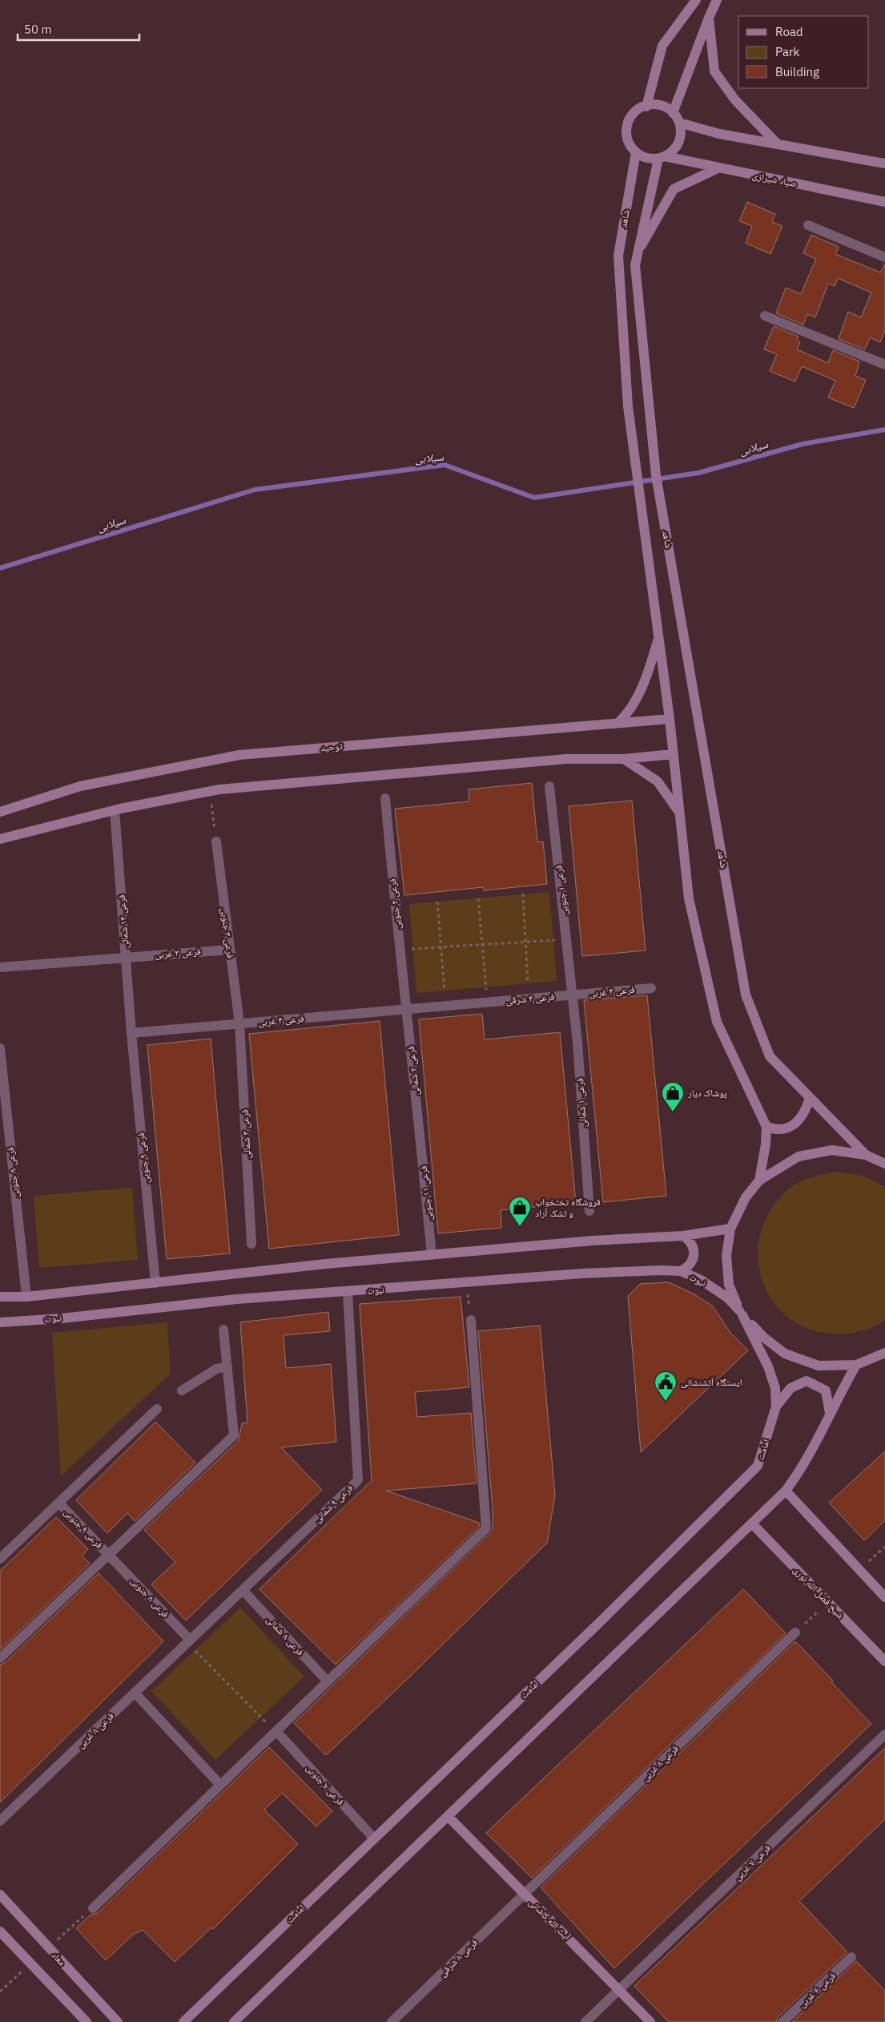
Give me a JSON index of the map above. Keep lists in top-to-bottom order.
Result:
{
  "streets": {
    "main road": [
      "صیاد شیرازی",
      "شاهد",
      "توحید",
      "نبوت",
      "امامت",
      "شیخ فضل الله نوری",
      "آیت الله کاشانی",
      "معاد"
    ],
    "street": [
      "فرعی ۱ جنوبی",
      "فرعی ۲ جنوبی",
      "فرعی ۱۴ شمالی",
      "فرعی ۳ جنوبی",
      "فرعی ۳ غربی",
      "فرعی ۴ غربی",
      "فرعی ۴ شرقی",
      "فرعی ۲ شمالی",
      "فرعی ۱ شمالی",
      "فرعی ۳ شمالی",
      "فرعی ۹ جنوبی",
      "فرعی ۸ جنوبی",
      "فرعی ۱۱ جنوبی",
      "فرعی ۹ شمالی",
      "فرعی ۸ شمالی",
      "فرعی ۸ غربی",
      "فرعی ۷ جنوبی",
      "فرعی ۷ غربی",
      "فرعی ۸ شرقی",
      "فرعی ۶ غربی"
    ]
  },
  "crossings": [
    ["صیاد شیرازی", "شاهد"],
    ["فرعی ۱ جنوبی", "فرعی ۴ غربی"],
    ["فرعی ۱ جنوبی", "فرعی ۴ شرقی"],
    ["فرعی ۱ جنوبی", "فرعی ۱ شمالی"],
    ["فرعی ۲ جنوبی", "فرعی ۴ غربی"],
    ["فرعی ۲ جنوبی", "فرعی ۲ شمالی"],
    ["فرعی ۱۴ شمالی", "فرعی ۳ غربی"],
    ["فرعی ۱۴ شمالی", "فرعی ۹ جنوبی"],
    ["فرعی ۳ جنوبی", "فرعی ۳ غربی"],
    ["فرعی ۳ جنوبی", "فرعی ۴ غربی"],
    ["فرعی ۳ جنوبی", "فرعی ۳ شمالی"],
    ["فرعی ۴ غربی", "فرعی ۴ شرقی"],
    ["فرعی ۴ غربی", "فرعی ۲ شمالی"],
    ["فرعی ۴ غربی", "فرعی ۱ شمالی"],
    ["فرعی ۴ غربی", "فرعی ۳ شمالی"],
    ["فرعی ۴ شرقی", "فرعی ۱ شمالی"],
    ["فرعی ۲ شمالی", "فرعی ۱۱ جنوبی"],
    ["فرعی ۹ جنوبی", "فرعی ۸ جنوبی"],
    ["فرعی ۸ جنوبی", "فرعی ۹ شمالی"],
    ["فرعی ۸ جنوبی", "فرعی ۸ غربی"],
    ["نبوت", "امامت"],
    ["نبوت", "فرعی ۹ شمالی"],
    ["امامت", "فرعی ۷ جنوبی"],
    ["فرعی ۹ شمالی", "فرعی ۸ شمالی"],
    ["فرعی ۹ شمالی", "فرعی ۸ غربی"],
    ["فرعی ۸ غربی", "آیت الله کاشانی"],
    ["فرعی ۸ غربی", "فرعی ۸ شرقی"],
    ["فرعی ۷ غربی", "آیت الله کاشانی"],
    ["آیت الله کاشانی", "فرعی ۸ شرقی"]
  ],
  "water": ["سیلابی"],
  "places": {
    "shop": ["پوشاک دیار", "فروشگاه تختخواب و تشک آراد"],
    "public building": ["ایستگاه آتشنشانی"]
  },
  "legend": ["Road", "Park", "Building"],
  "scale_bar": "50 m"
}
